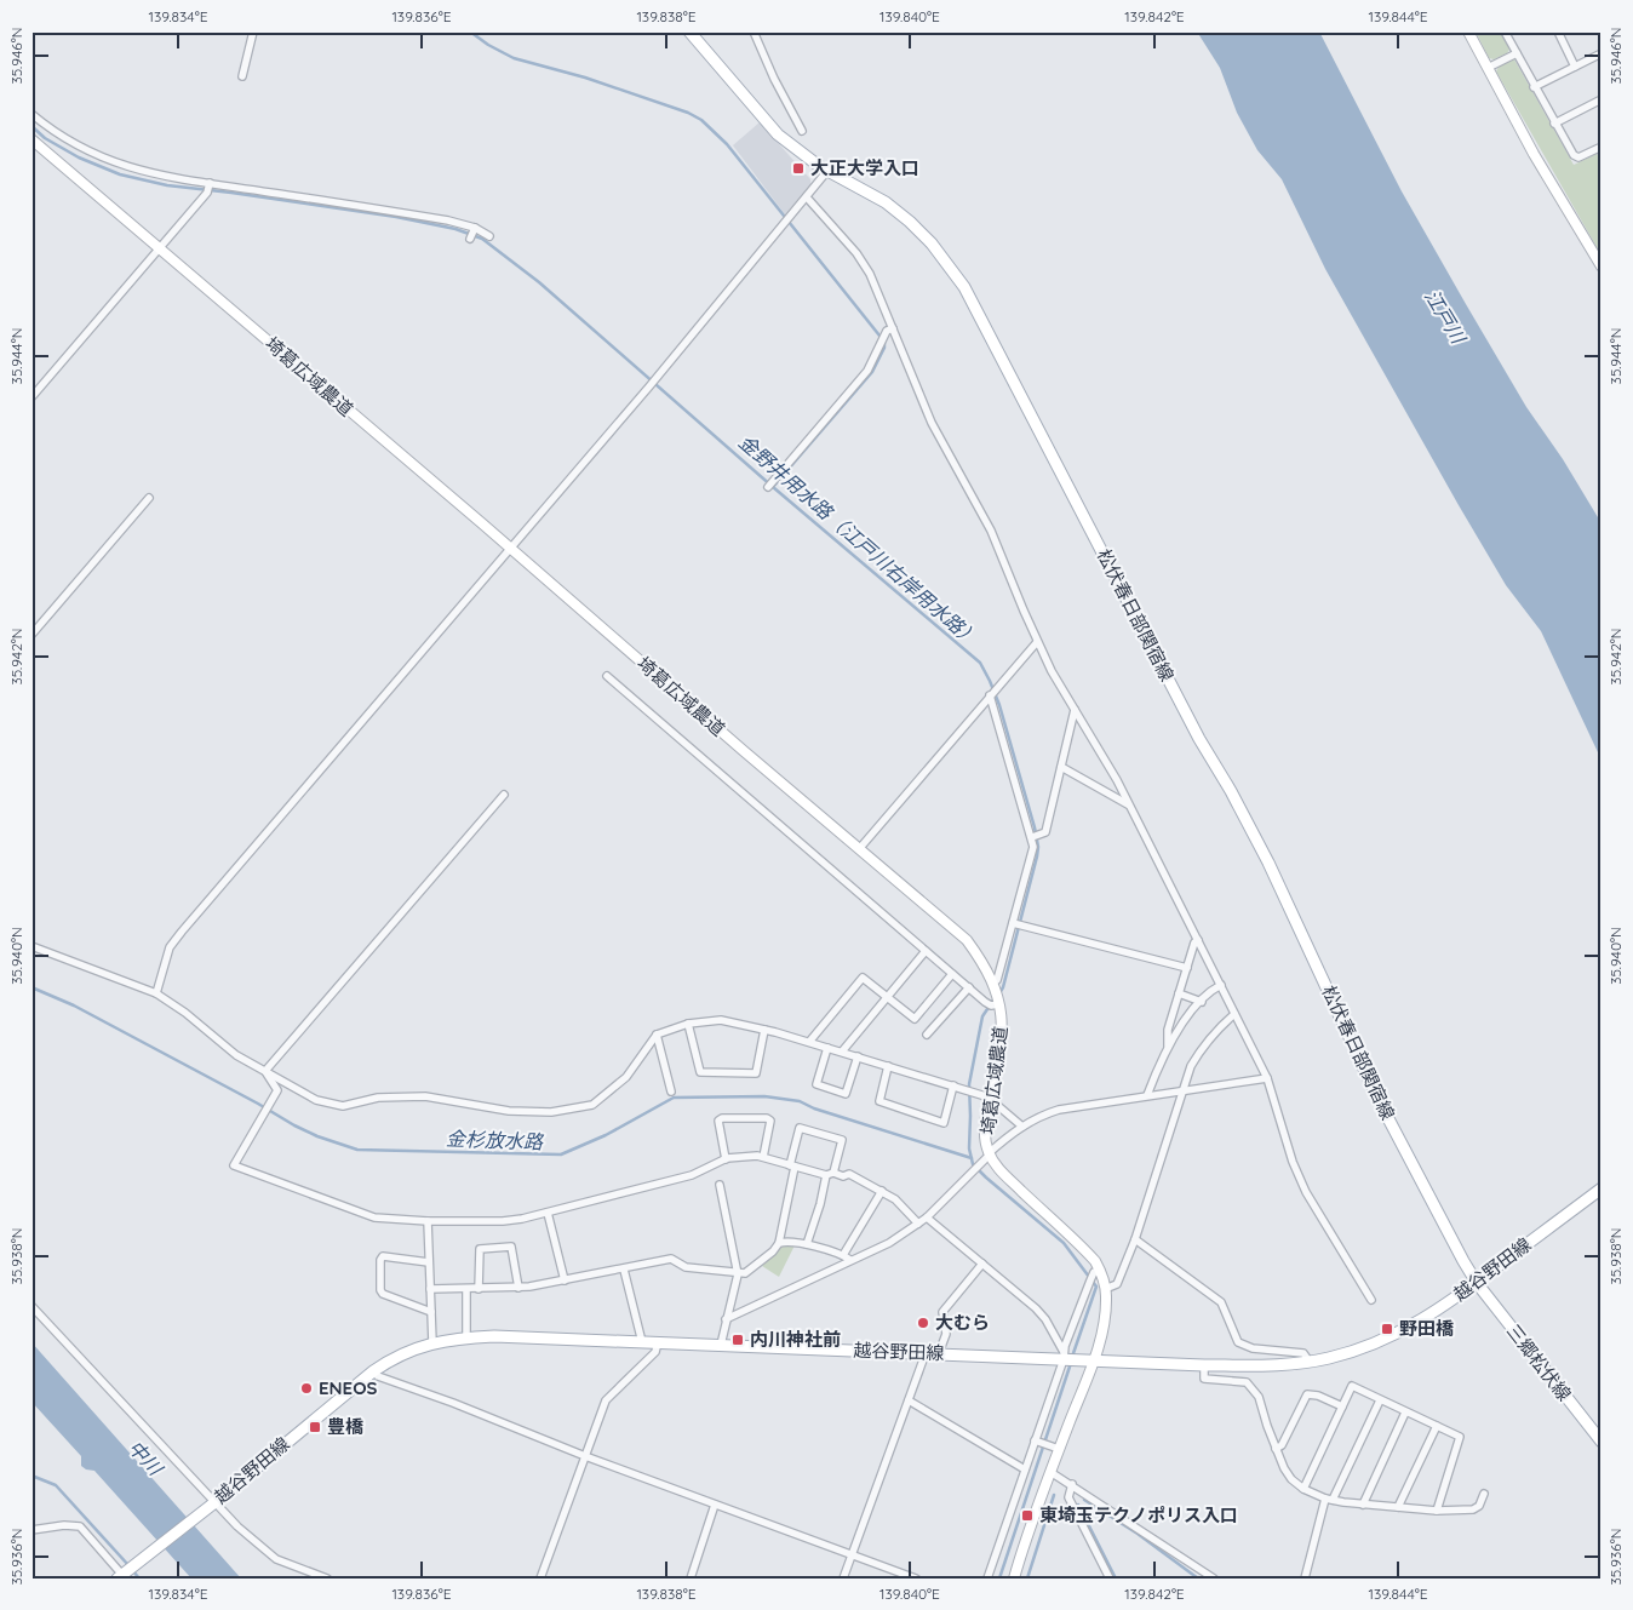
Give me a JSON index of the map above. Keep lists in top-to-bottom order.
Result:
{
  "streets": {
    "main road": ["松伏春日部関宿線", "越谷野田線", "三郷松伏線"],
    "street": ["埼葛広域農道"]
  },
  "crossings": [
    ["埼葛広域農道", "越谷野田線"],
    ["松伏春日部関宿線", "越谷野田線"],
    ["松伏春日部関宿線", "三郷松伏線"],
    ["越谷野田線", "三郷松伏線"]
  ],
  "water": [
    "江戸川",
    "金野井用水路（江戸川右岸用水路）",
    "金杉放水路",
    "中川"
  ],
  "places": {
    "transit": [
      "大正大学入口",
      "野田橋",
      "内川神社前",
      "豊橋",
      "東埼玉テクノポリス入口"
    ],
    "other": ["大むら", "ENEOS"]
  },
  "coordinates": [
    "139.834°E",
    "139.836°E",
    "139.838°E",
    "139.840°E",
    "139.842°E",
    "139.844°E",
    "35.946°N",
    "35.944°N",
    "35.942°N",
    "35.940°N",
    "35.938°N",
    "35.936°N"
  ]
}
